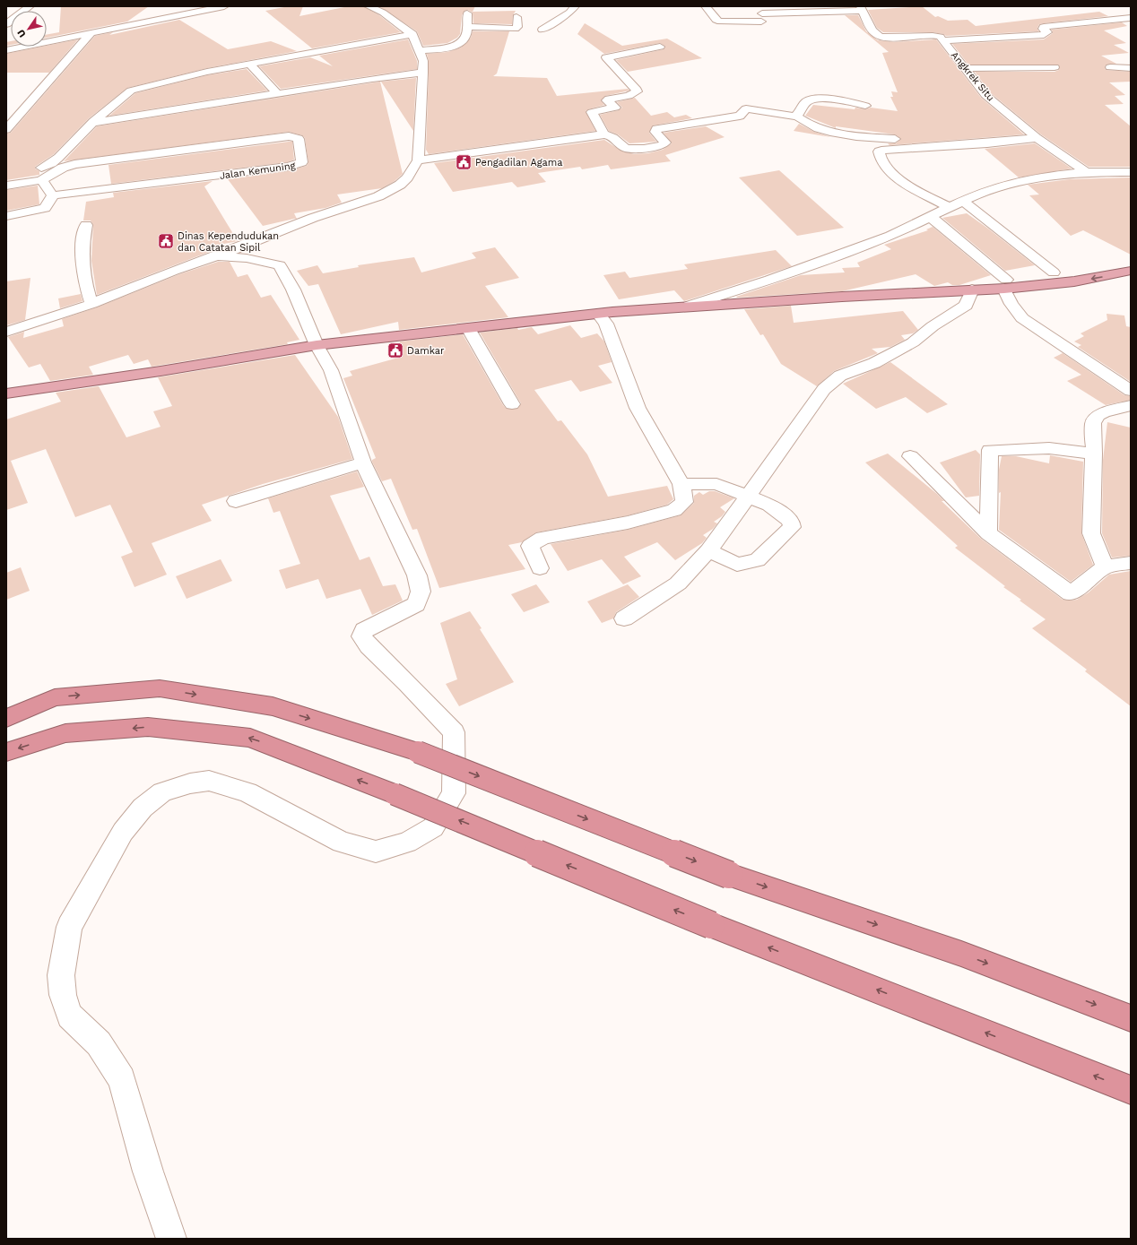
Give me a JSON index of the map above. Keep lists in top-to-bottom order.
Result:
{
  "streets": {
    "street": ["Angkrek Situ", "Jalan Kemuning"]
  },
  "places": {
    "public building": ["Pengadilan Agama", "Dinas Kependudukan dan Catatan Sipil", "Damkar"]
  },
  "north": "bottom left"
}
